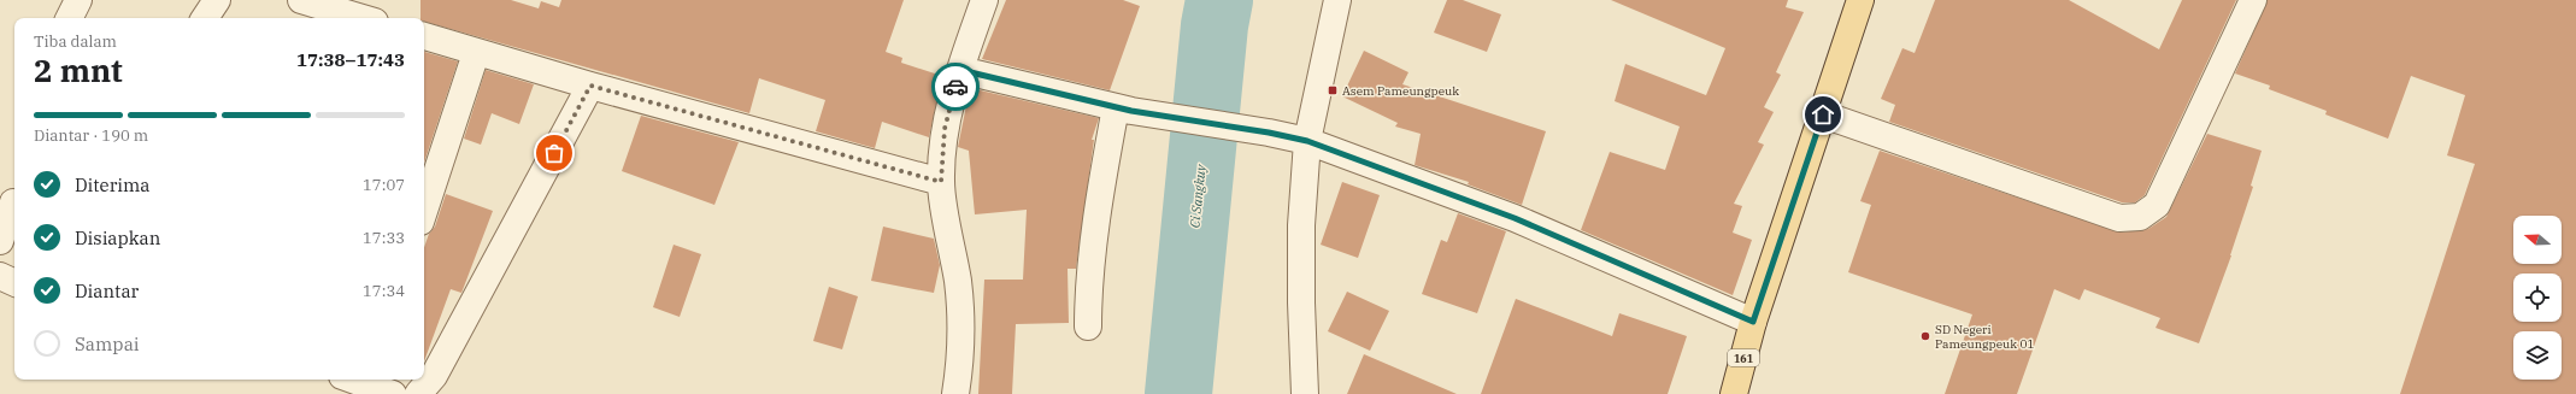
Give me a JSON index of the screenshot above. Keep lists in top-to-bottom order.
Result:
{
  "streets": {
    "main road": ["161"]
  },
  "water": ["Ci Sangkuy"],
  "places": {
    "transit": ["Asem Pameungpeuk"],
    "other": ["SD Negeri Pameungpeuk 01"]
  },
  "north": "left",
  "page": {
    "heading": ["2 mnt", "Tiba dalam", "17:38–17:43"],
    "bar": "Diantar · 190 m",
    "list": [
      ["Diterima", "17:07"],
      ["Disiapkan", "17:33"],
      ["Diantar", "17:34"],
      "Sampai"
    ]
  }
}
